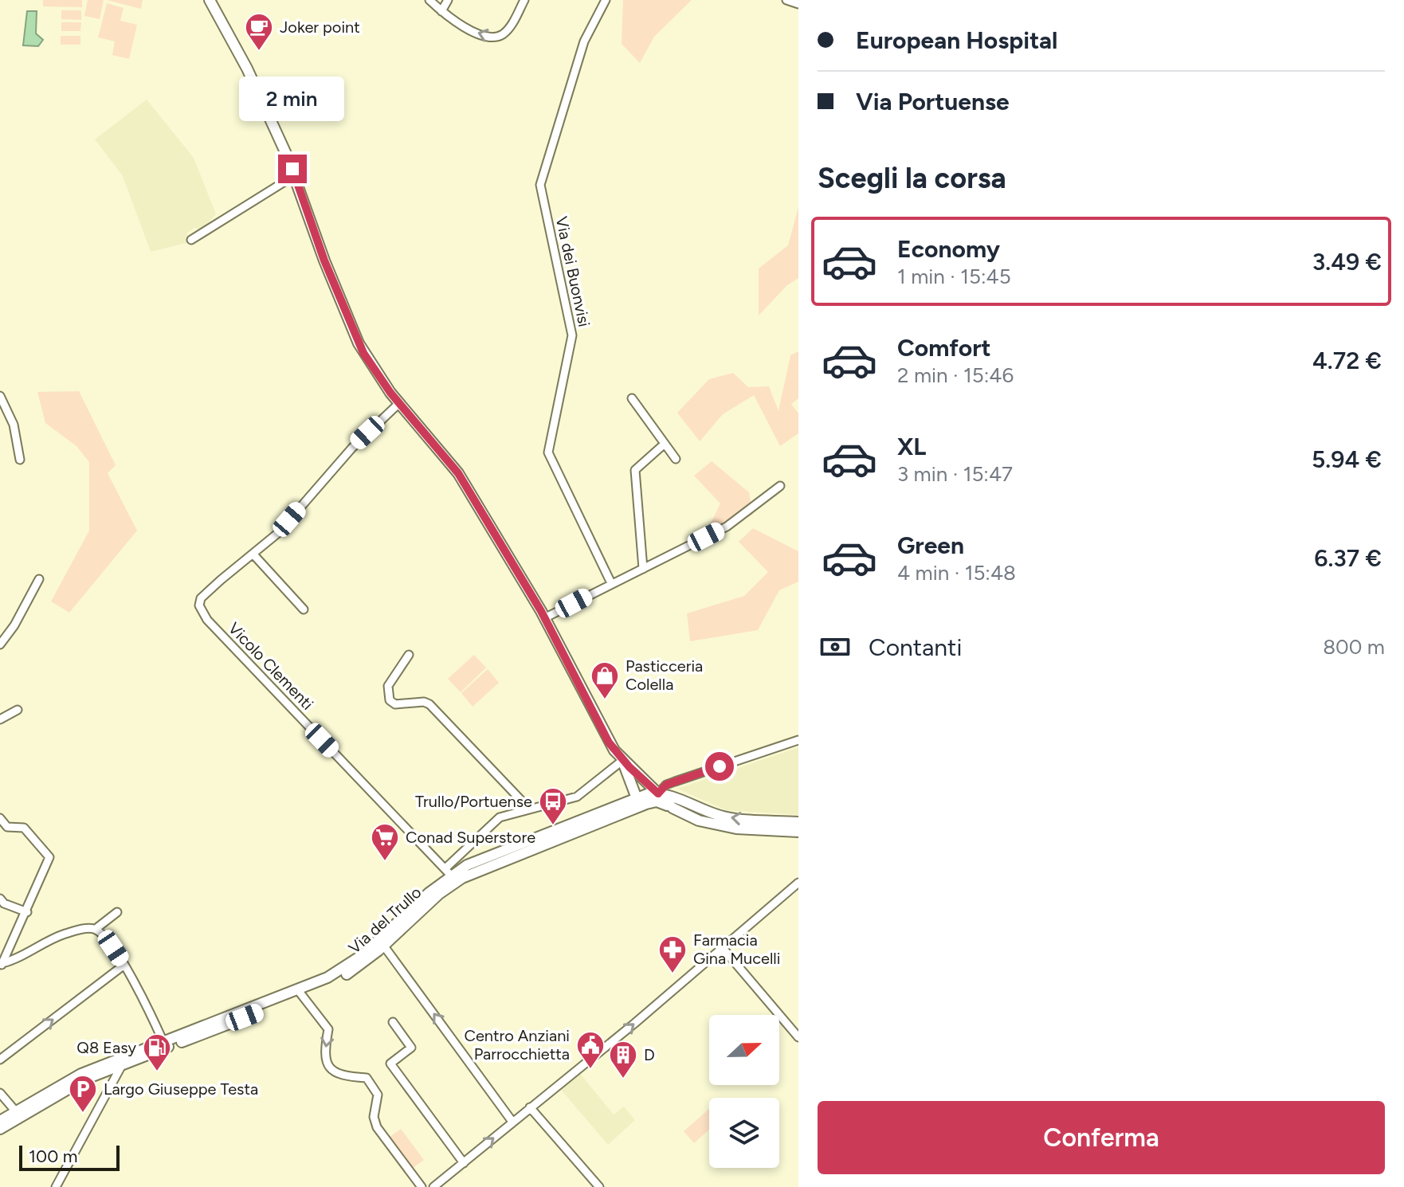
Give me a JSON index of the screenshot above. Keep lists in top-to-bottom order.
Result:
{
  "streets": {
    "main road": ["Via del Trullo"],
    "street": ["Via dei Buonvisi", "Vicolo Clementi"]
  },
  "crossings": [
    ["Vicolo Clementi", "Via del Trullo"]
  ],
  "places": {
    "cafe": ["Joker point"],
    "shop": ["Pasticceria Colella"],
    "bus stop": ["Trullo/Portuense"],
    "supermarket": ["Conad Superstore"],
    "pharmacy": ["Farmacia Gina Mucelli"],
    "public building": ["Centro Anziani Parrocchietta"],
    "fuel station": ["Q8 Easy"],
    "building": ["D"],
    "parking": ["Largo Giuseppe Testa"]
  },
  "scale_bar": "100 m",
  "north": "right",
  "page": {
    "banner": ["European Hospital", "Via Portuense"],
    "bubble": "2 min",
    "heading": "Scegli la corsa",
    "list": [
      {
        "name": "Economy",
        "note": "1 min · 15:45",
        "value": "3.49 €"
      },
      {
        "name": "Comfort",
        "note": "2 min · 15:46",
        "value": "4.72 €"
      },
      {
        "name": "XL",
        "note": "3 min · 15:47",
        "value": "5.94 €"
      },
      {
        "name": "Green",
        "note": "4 min · 15:48",
        "value": "6.37 €"
      }
    ],
    "pay": ["Contanti", "800 m"],
    "buttons": "Conferma",
    "scale": "100 m"
  }
}
